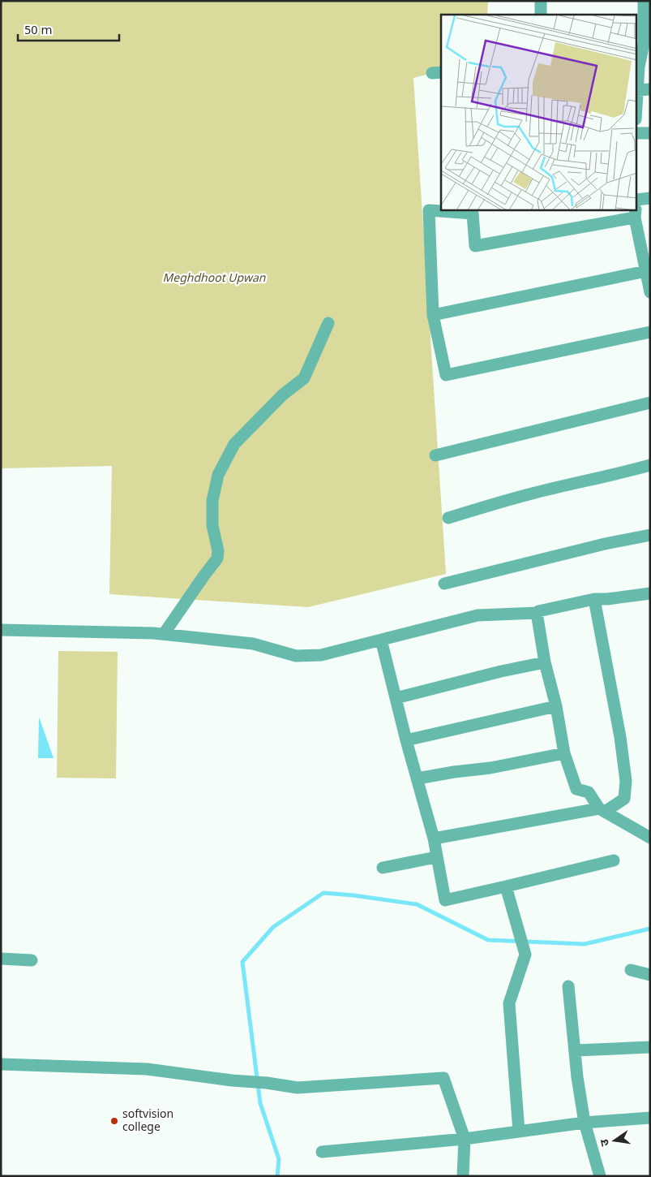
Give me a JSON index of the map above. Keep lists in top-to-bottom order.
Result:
{
  "parks": ["Meghdhoot Upwan"],
  "places": ["softvision college"],
  "scale_bar": "50 m",
  "north": "left"
}
